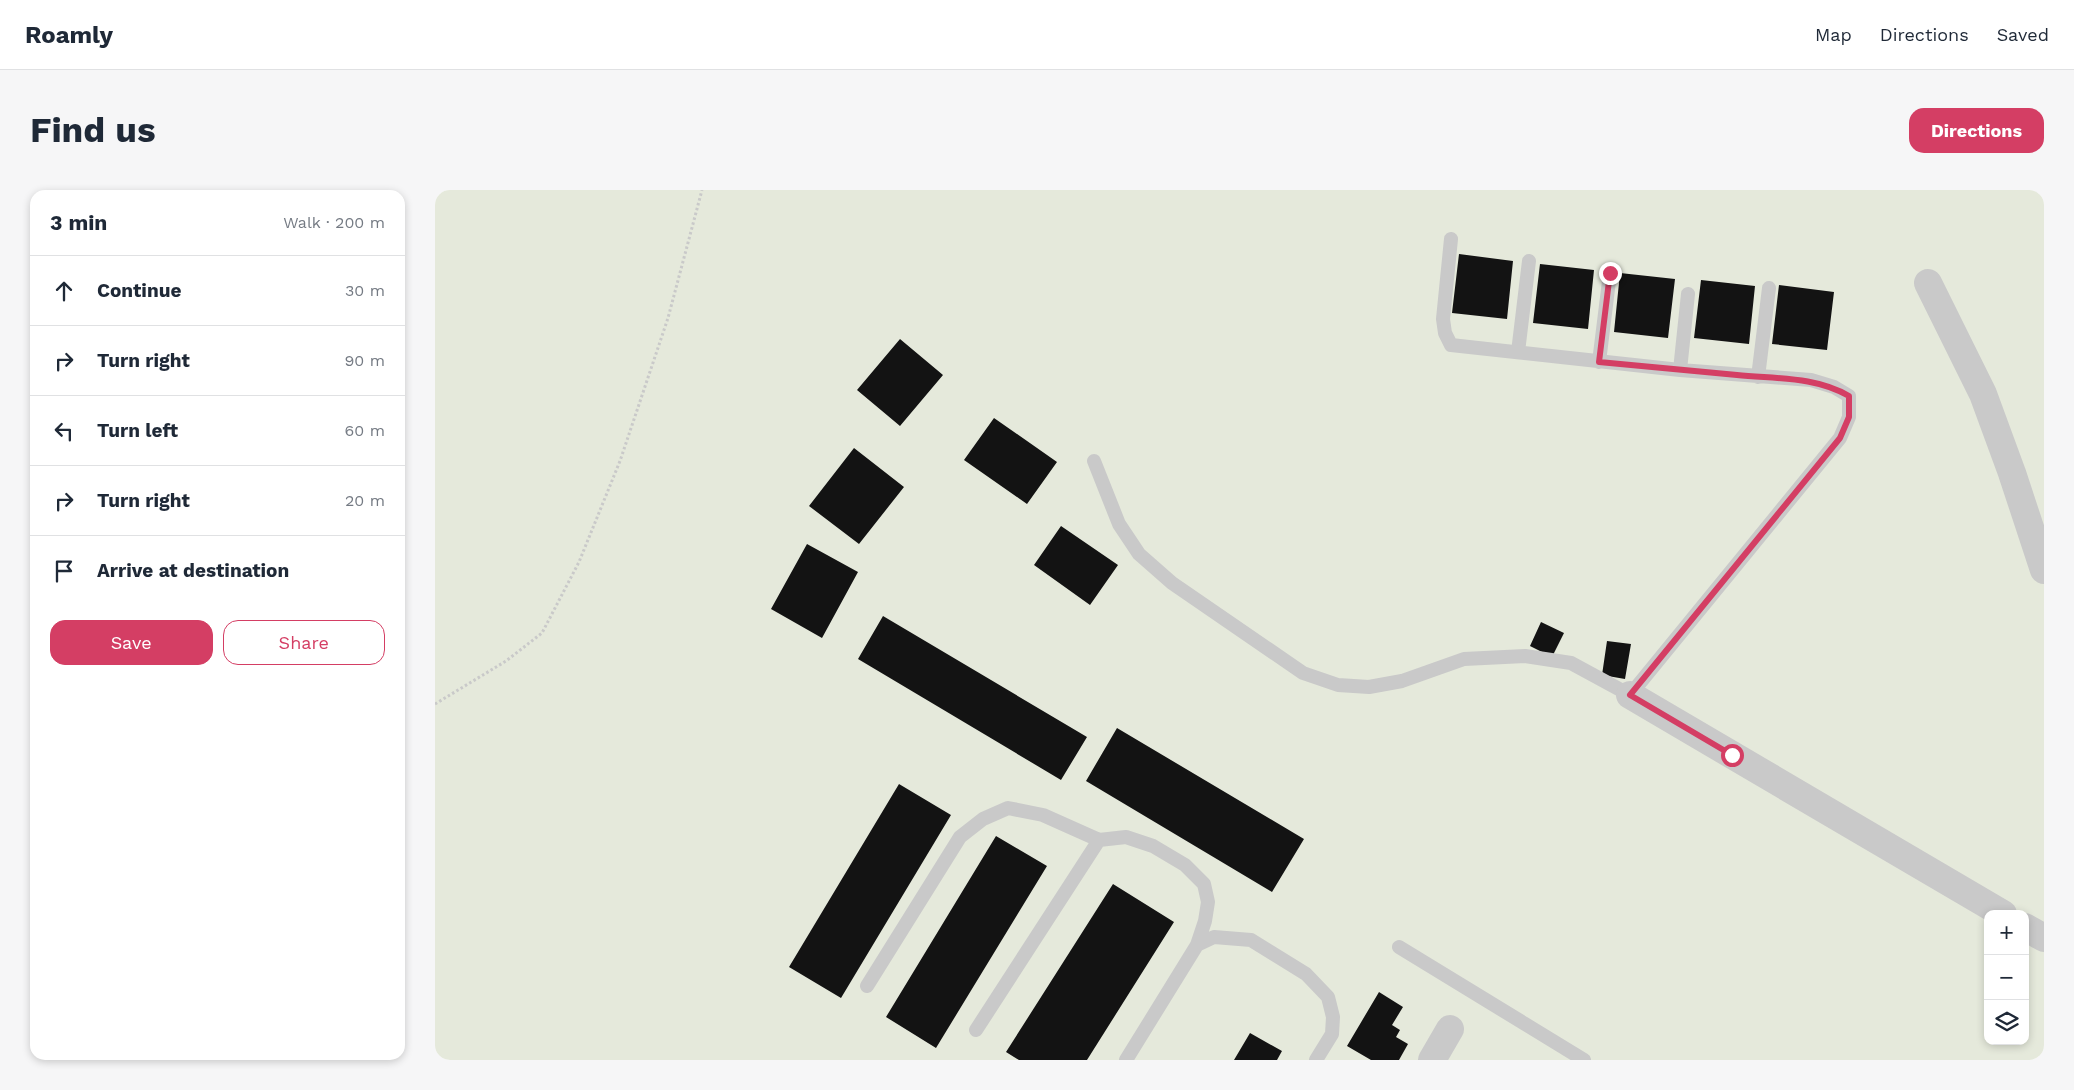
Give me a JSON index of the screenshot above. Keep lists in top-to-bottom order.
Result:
{
  "page": {
    "header": "Roamly",
    "nav": ["Map", "Directions", "Saved"],
    "buttons": [
      "Directions",
      ["Save", "Share"]
    ],
    "title": "Find us",
    "heading": ["3 min", "Walk · 200 m"],
    "list": [
      ["Continue", "30 m"],
      ["Turn right", "90 m"],
      ["Turn left", "60 m"],
      ["Turn right", "20 m"],
      "Arrive at destination"
    ],
    "map_buttons": ["+", "−"]
  }
}
